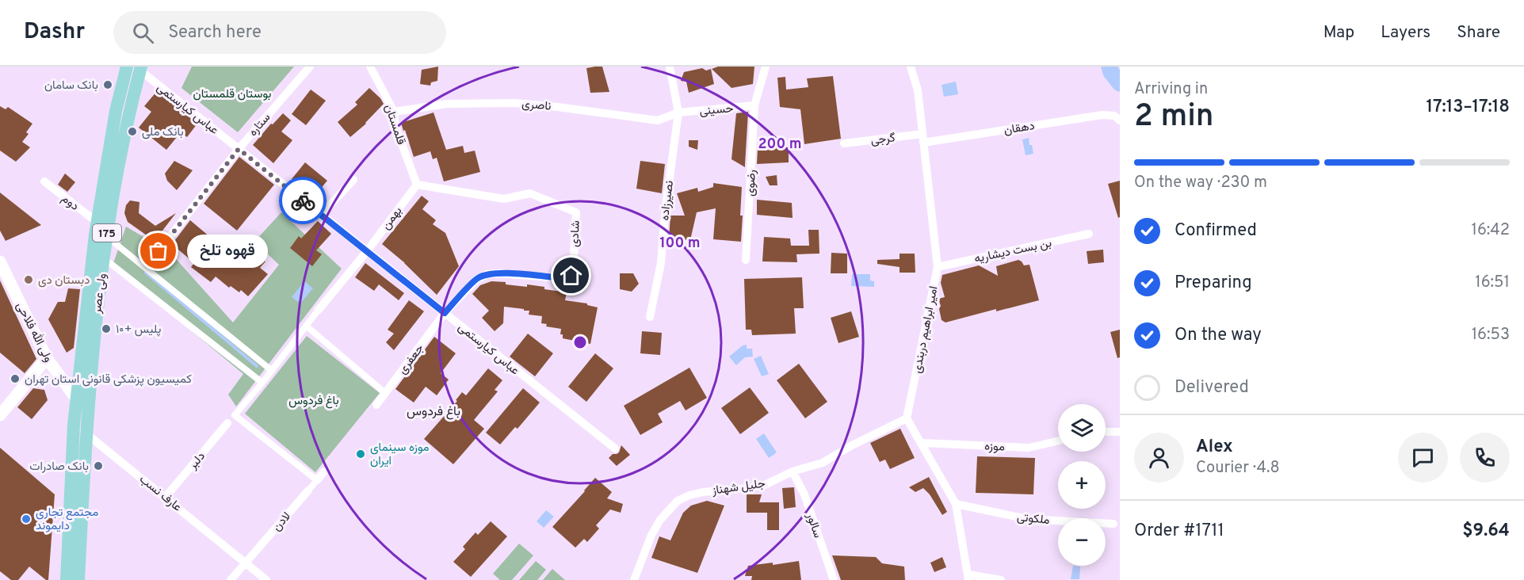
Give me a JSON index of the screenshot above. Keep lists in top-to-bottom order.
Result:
{
  "streets": {
    "main road": ["175", "ولی عصر", "ولی‌ الله فلاحی"],
    "street": [
      "ناصری",
      "عباس کیارستمی",
      "حسینی",
      "ستاره",
      "قلمستان",
      "دهقان",
      "گرجی",
      "رضوى",
      "نصیرزاده",
      "دوم",
      "بهمن",
      "شادی",
      "بن بست دیشاریه",
      "امیر ابراهیم دربندی",
      "جعفری",
      "موزه",
      "دلبر",
      "جلیل شهناز",
      "عارف نسب",
      "ملکوتی",
      "لادن",
      "سالور"
    ]
  },
  "crossings": [
    ["ناصری", "حسینی"],
    ["ناصری", "قلمستان"],
    ["ناصری", "نصیرزاده"],
    ["عباس کیارستمی", "ستاره"],
    ["عباس کیارستمی", "بهمن"],
    ["عباس کیارستمی", "شادی"],
    ["عباس کیارستمی", "ولی عصر"],
    ["عباس کیارستمی", "جعفری"],
    ["حسینی", "رضوى"],
    ["حسینی", "نصیرزاده"],
    ["قلمستان", "بهمن"],
    ["قلمستان", "شادی"],
    ["دهقان", "گرجی"],
    ["دهقان", "امیر ابراهیم دربندی"],
    ["گرجی", "امیر ابراهیم دربندی"],
    ["دوم", "ولی عصر"],
    ["بهمن", "شادی"],
    ["شادی", "جعفری"],
    ["بن بست دیشاریه", "امیر ابراهیم دربندی"],
    ["ولی عصر", "ولی‌ الله فلاحی"],
    ["ولی عصر", "عارف نسب"],
    ["امیر ابراهیم دربندی", "جلیل شهناز"],
    ["دلبر", "عارف نسب"],
    ["جلیل شهناز", "سالور"],
    ["عارف نسب", "لادن"]
  ],
  "districts": ["باغ فردوس"],
  "parks": ["بوستان قلمستان", "باغ فردوس"],
  "places": [
    "بانک سامان",
    "بانک ملی",
    "قهوه تلخ",
    "دبستان دی",
    "پلیس +۱۰",
    "کمیسیون پزشکی قانونی استان تهران",
    "موزه سینمای ایران",
    "بانک صادرات",
    "مجتمع تجاری دایموند"
  ],
  "page": {
    "header": "Dashr",
    "search": "Search here",
    "nav": ["Map", "Layers", "Share"],
    "heading": ["2 min", "Arriving in", "17:13–17:18"],
    "panel": [
      "Alex",
      "Courier · 4.8",
      "Order #1711",
      "$9.64"
    ],
    "bar": "On the way · 230 m",
    "list": [
      ["Confirmed", "16:42"],
      ["Preparing", "16:51"],
      ["On the way", "16:53"],
      "Delivered"
    ],
    "bubble": "قهوه تلخ",
    "map_buttons": ["+", "−"]
  },
  "rings": ["200 m", "100 m"]
}
